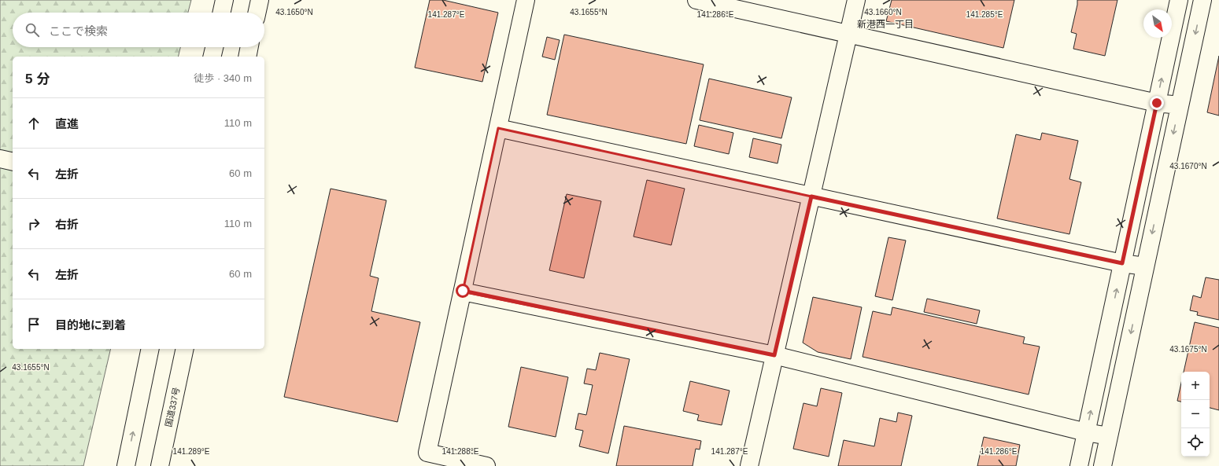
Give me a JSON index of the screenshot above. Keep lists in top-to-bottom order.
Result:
{
  "streets": {
    "main road": ["国道337号"]
  },
  "districts": ["新港西一丁目"],
  "north": "bottom right",
  "page": {
    "search": "ここで検索",
    "heading": ["5 分", "徒歩 · 340 m"],
    "list": [
      ["直進", "110 m"],
      ["左折", "60 m"],
      ["右折", "110 m"],
      ["左折", "60 m"],
      "目的地に到着"
    ],
    "map_buttons": ["+", "−"]
  },
  "coordinates": [
    "43.1650°N",
    "43.1655°N",
    "43.1660°N",
    "141.287°E",
    "141.286°E",
    "141.285°E",
    "43.1670°N",
    "43.1675°N",
    "141.289°E",
    "141.288°E"
  ]
}
